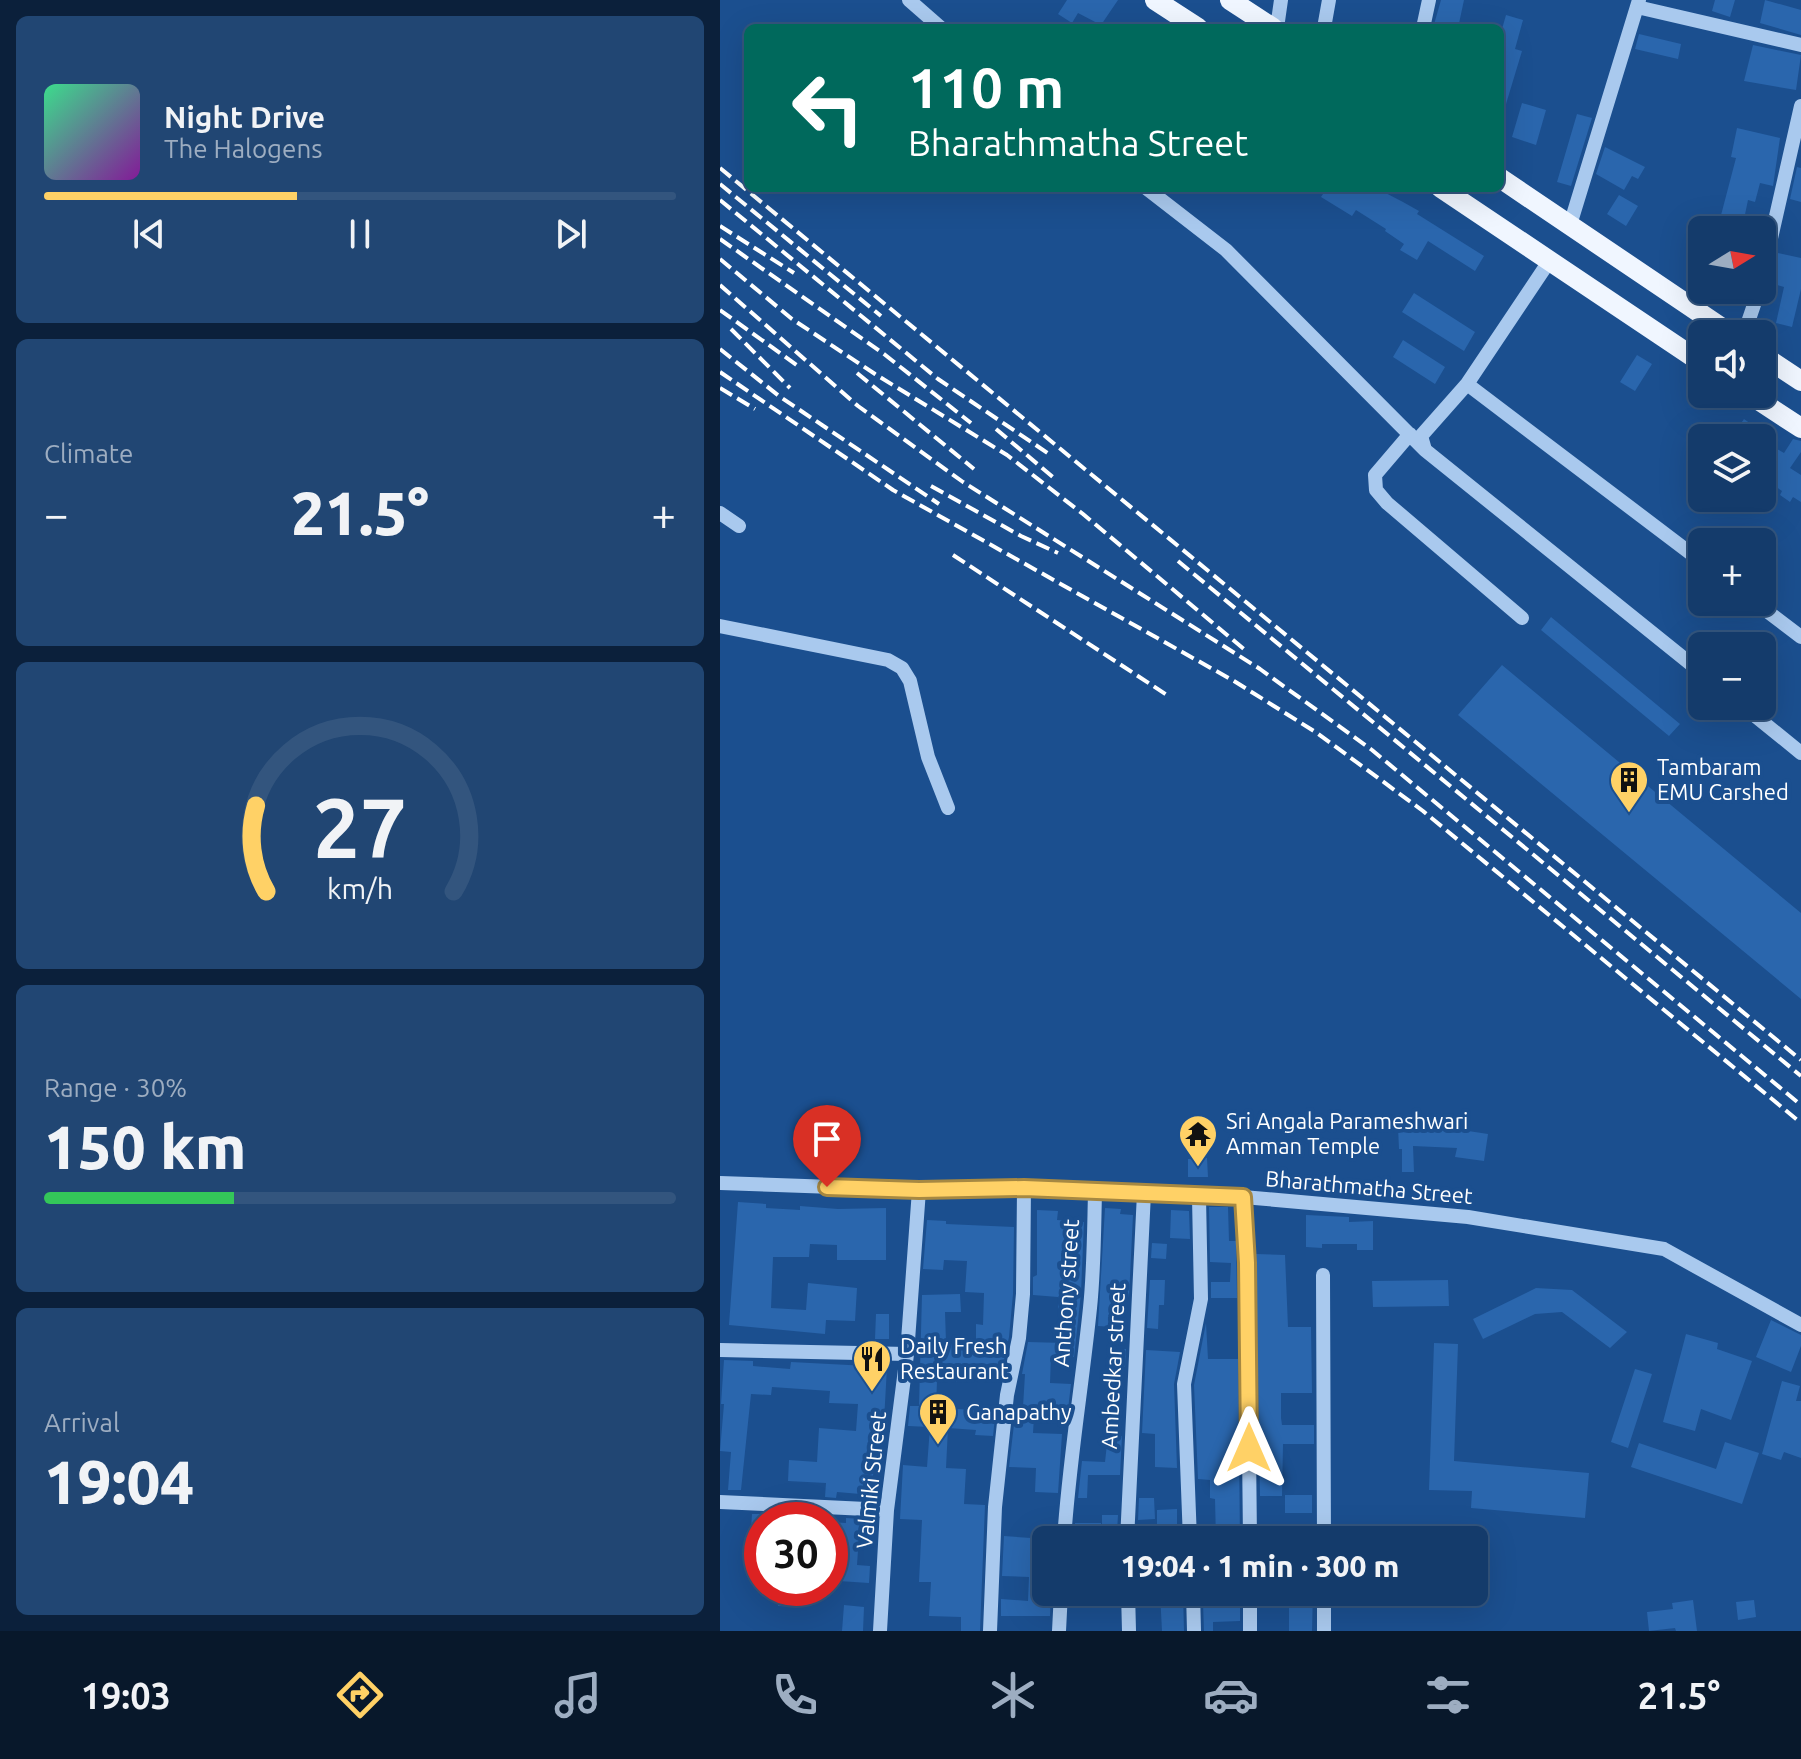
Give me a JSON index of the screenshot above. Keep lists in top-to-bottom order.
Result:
{
  "streets": {
    "street": [
      "Bharathmatha Street",
      "Anthony street",
      "Ambedkar street",
      "Valmiki Street"
    ]
  },
  "crossings": [
    ["Bharathmatha Street", "Anthony street"],
    ["Bharathmatha Street", "Ambedkar street"],
    ["Bharathmatha Street", "Valmiki Street"]
  ],
  "places": {
    "building": ["Tambaram EMU Carshed", "Ganapathy"],
    "temple": ["Sri Angala Parameshwari Amman Temple"],
    "restaurant": ["Daily Fresh Restaurant"]
  },
  "north": "right",
  "page": {
    "turn": ["110 m", "Bharathmatha Street"],
    "song": ["Night Drive", "The Halogens"],
    "map_buttons": ["+", "−"],
    "tile": [
      "Climate",
      ["Range · 30%", "150 km"],
      ["Arrival", "19:04"]
    ],
    "heat": ["−", "21.5°", "+"],
    "limit": "30",
    "trip": "19:04 · 1 min · 300 m",
    "tabs": ["19:03", "21.5°"],
    "gauge": ["27", "km/h"]
  }
}
